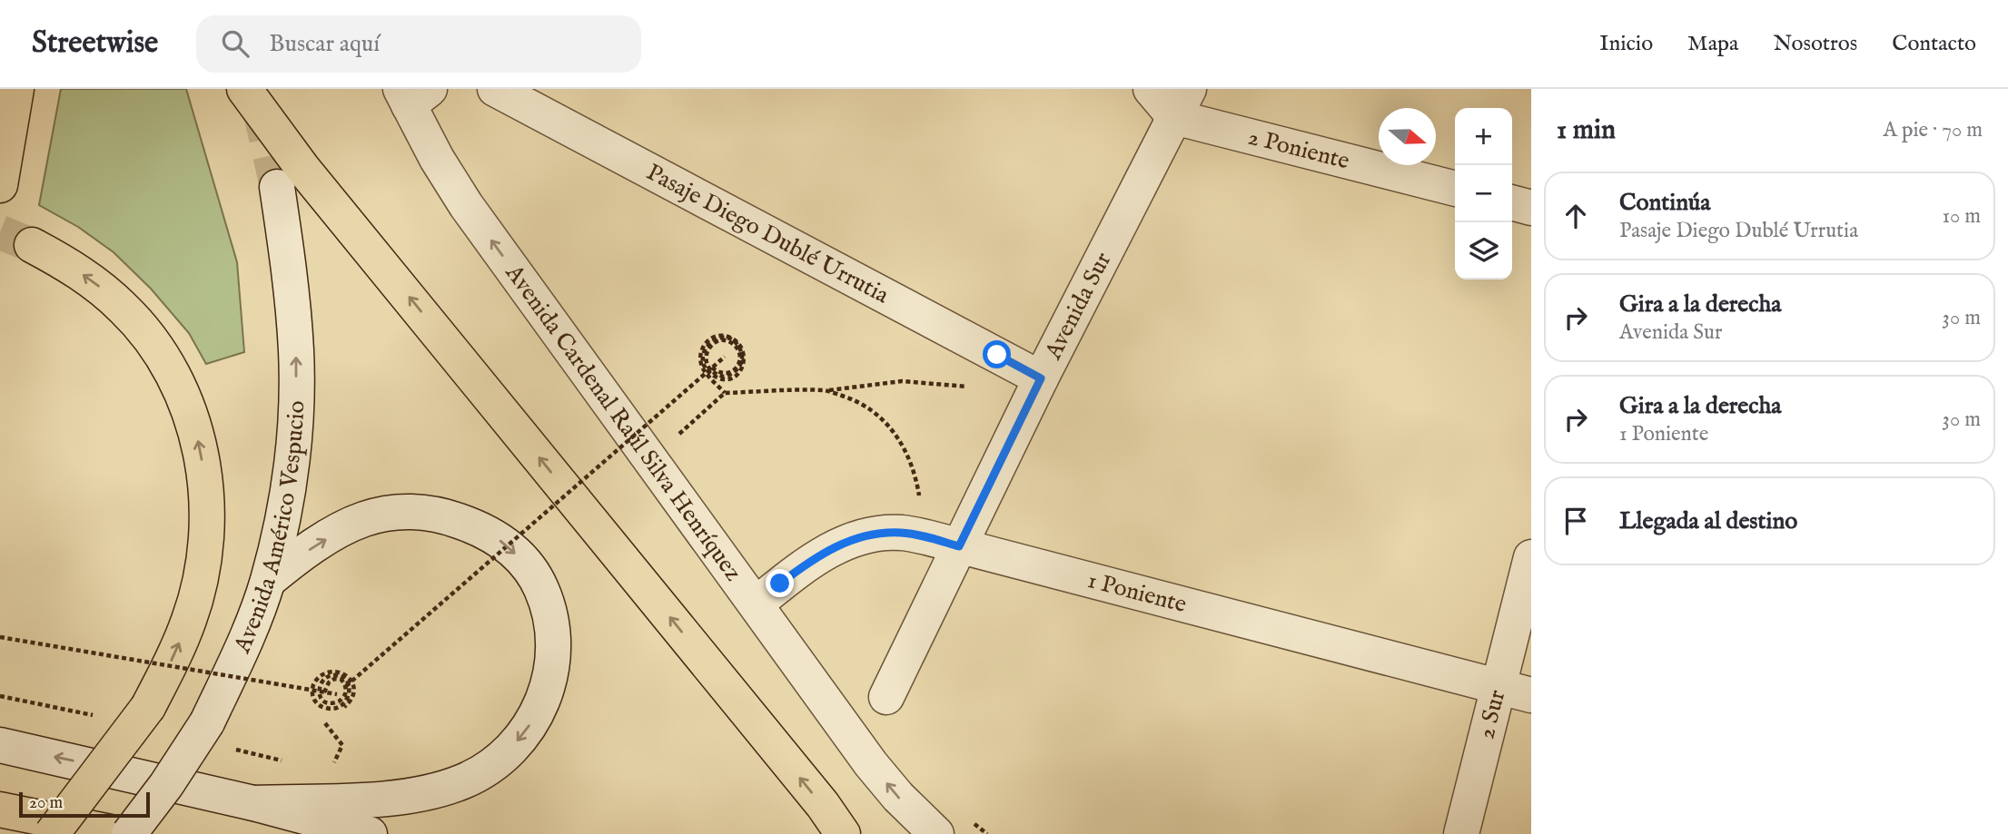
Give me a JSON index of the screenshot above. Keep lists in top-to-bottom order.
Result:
{
  "streets": {
    "street": [
      "2 Poniente",
      "Pasaje Diego Dublé Urrutia",
      "Avenida Sur",
      "Avenida Cardenal Raúl Silva Henríquez",
      "Avenida Américo Vespucio",
      "1 Poniente",
      "2 Sur"
    ]
  },
  "crossings": [
    ["2 Poniente", "Avenida Sur"],
    ["Pasaje Diego Dublé Urrutia", "Avenida Sur"],
    ["Avenida Sur", "1 Poniente"],
    ["Avenida Cardenal Raúl Silva Henríquez", "1 Poniente"],
    ["1 Poniente", "2 Sur"]
  ],
  "one_way": ["Avenida Cardenal Raúl Silva Henríquez", "Avenida Américo Vespucio"],
  "scale_bar": "20 m",
  "north": "right",
  "page": {
    "header": "Streetwise",
    "search": "Buscar aquí",
    "nav": [
      "Inicio",
      "Mapa",
      "Nosotros",
      "Contacto"
    ],
    "heading": ["1 min", "A pie · 70 m"],
    "map_buttons": ["+", "−"],
    "list": [
      ["Continúa", "Pasaje Diego Dublé Urrutia", "10 m"],
      ["Gira a la derecha", "Avenida Sur", "30 m"],
      ["Gira a la derecha", "1 Poniente", "30 m"],
      "Llegada al destino"
    ],
    "scale": "20 m"
  }
}
